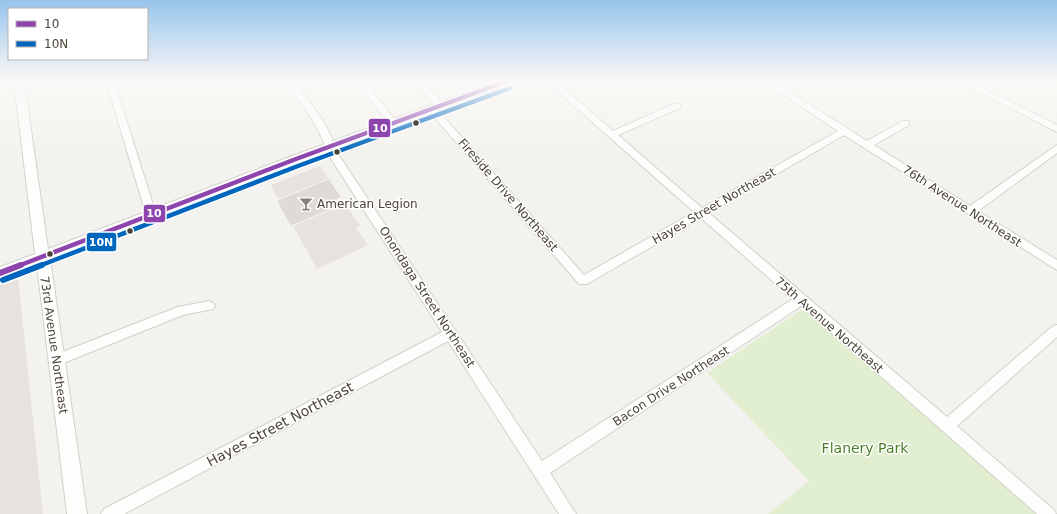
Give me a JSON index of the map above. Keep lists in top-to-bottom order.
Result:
{
  "streets": {
    "street": [
      "Fireside Drive Northeast",
      "Hayes Street Northeast",
      "76th Avenue Northeast",
      "Onondaga Street Northeast",
      "75th Avenue Northeast",
      "73rd Avenue Northeast",
      "Bacon Drive Northeast"
    ]
  },
  "crossings": [
    ["Fireside Drive Northeast", "Hayes Street Northeast"],
    ["Hayes Street Northeast", "76th Avenue Northeast"],
    ["Hayes Street Northeast", "Onondaga Street Northeast"],
    ["Hayes Street Northeast", "75th Avenue Northeast"],
    ["Onondaga Street Northeast", "Bacon Drive Northeast"],
    ["75th Avenue Northeast", "Bacon Drive Northeast"]
  ],
  "parks": ["Flanery Park"],
  "places": {
    "bar": ["American Legion"]
  },
  "lines": ["transit line 10", "transit line 10N"],
  "legend": ["10", "10N"]
}
